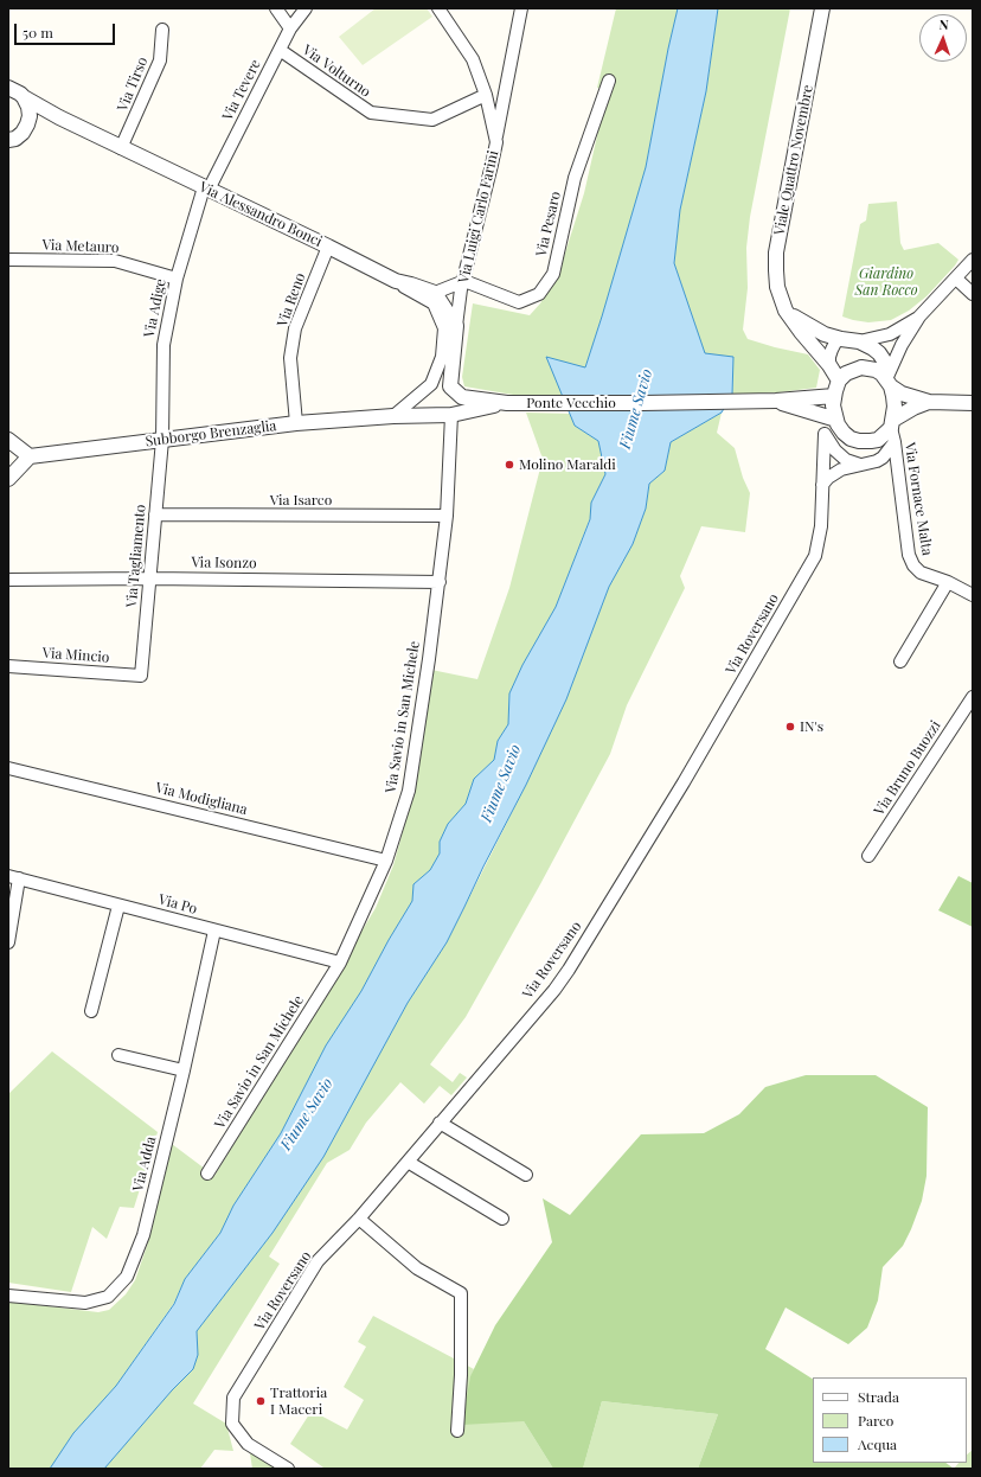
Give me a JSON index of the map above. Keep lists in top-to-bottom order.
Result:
{
  "streets": {
    "street": [
      "Via Volturno",
      "Via Tirso",
      "Via Tevere",
      "Viale Quattro Novembre",
      "Via Alessandro Bonci",
      "Via Luigi Carlo Farini",
      "Via Pesaro",
      "Via Metauro",
      "Via Reno",
      "Via Adige",
      "Ponte Vecchio",
      "Subborgo Brenzaglia",
      "Via Fornace Malta",
      "Via Isarco",
      "Via Tagliamento",
      "Via Isonzo",
      "Via Roversano",
      "Via Mincio",
      "Via Savio in San Michele",
      "Via Bruno Buozzi",
      "Via Modigliana",
      "Via Po",
      "Via Adda"
    ]
  },
  "crossings": [
    ["Via Volturno", "Via Tevere"],
    ["Via Volturno", "Via Luigi Carlo Farini"],
    ["Via Tirso", "Via Alessandro Bonci"],
    ["Via Tevere", "Via Alessandro Bonci"],
    ["Via Tevere", "Via Adige"],
    ["Viale Quattro Novembre", "Ponte Vecchio"],
    ["Viale Quattro Novembre", "Via Fornace Malta"],
    ["Via Alessandro Bonci", "Via Reno"],
    ["Via Alessandro Bonci", "Via Adige"],
    ["Via Luigi Carlo Farini", "Via Pesaro"],
    ["Via Luigi Carlo Farini", "Ponte Vecchio"],
    ["Via Metauro", "Via Adige"],
    ["Via Reno", "Subborgo Brenzaglia"],
    ["Via Adige", "Subborgo Brenzaglia"],
    ["Via Adige", "Via Tagliamento"],
    ["Ponte Vecchio", "Subborgo Brenzaglia"],
    ["Ponte Vecchio", "Via Fornace Malta"],
    ["Ponte Vecchio", "Via Savio in San Michele"],
    ["Subborgo Brenzaglia", "Via Tagliamento"],
    ["Via Isarco", "Via Tagliamento"],
    ["Via Isarco", "Via Savio in San Michele"],
    ["Via Tagliamento", "Via Isonzo"],
    ["Via Tagliamento", "Via Mincio"],
    ["Via Isonzo", "Via Savio in San Michele"],
    ["Via Savio in San Michele", "Via Modigliana"],
    ["Via Savio in San Michele", "Via Po"],
    ["Via Po", "Via Adda"]
  ],
  "water": ["Fiume Savio"],
  "parks": ["Giardino San Rocco"],
  "places": ["Molino Maraldi", "IN's", "Trattoria I Maceri"],
  "legend": ["Strada", "Parco", "Acqua"],
  "scale_bar": "50 m",
  "north": "top"
}
